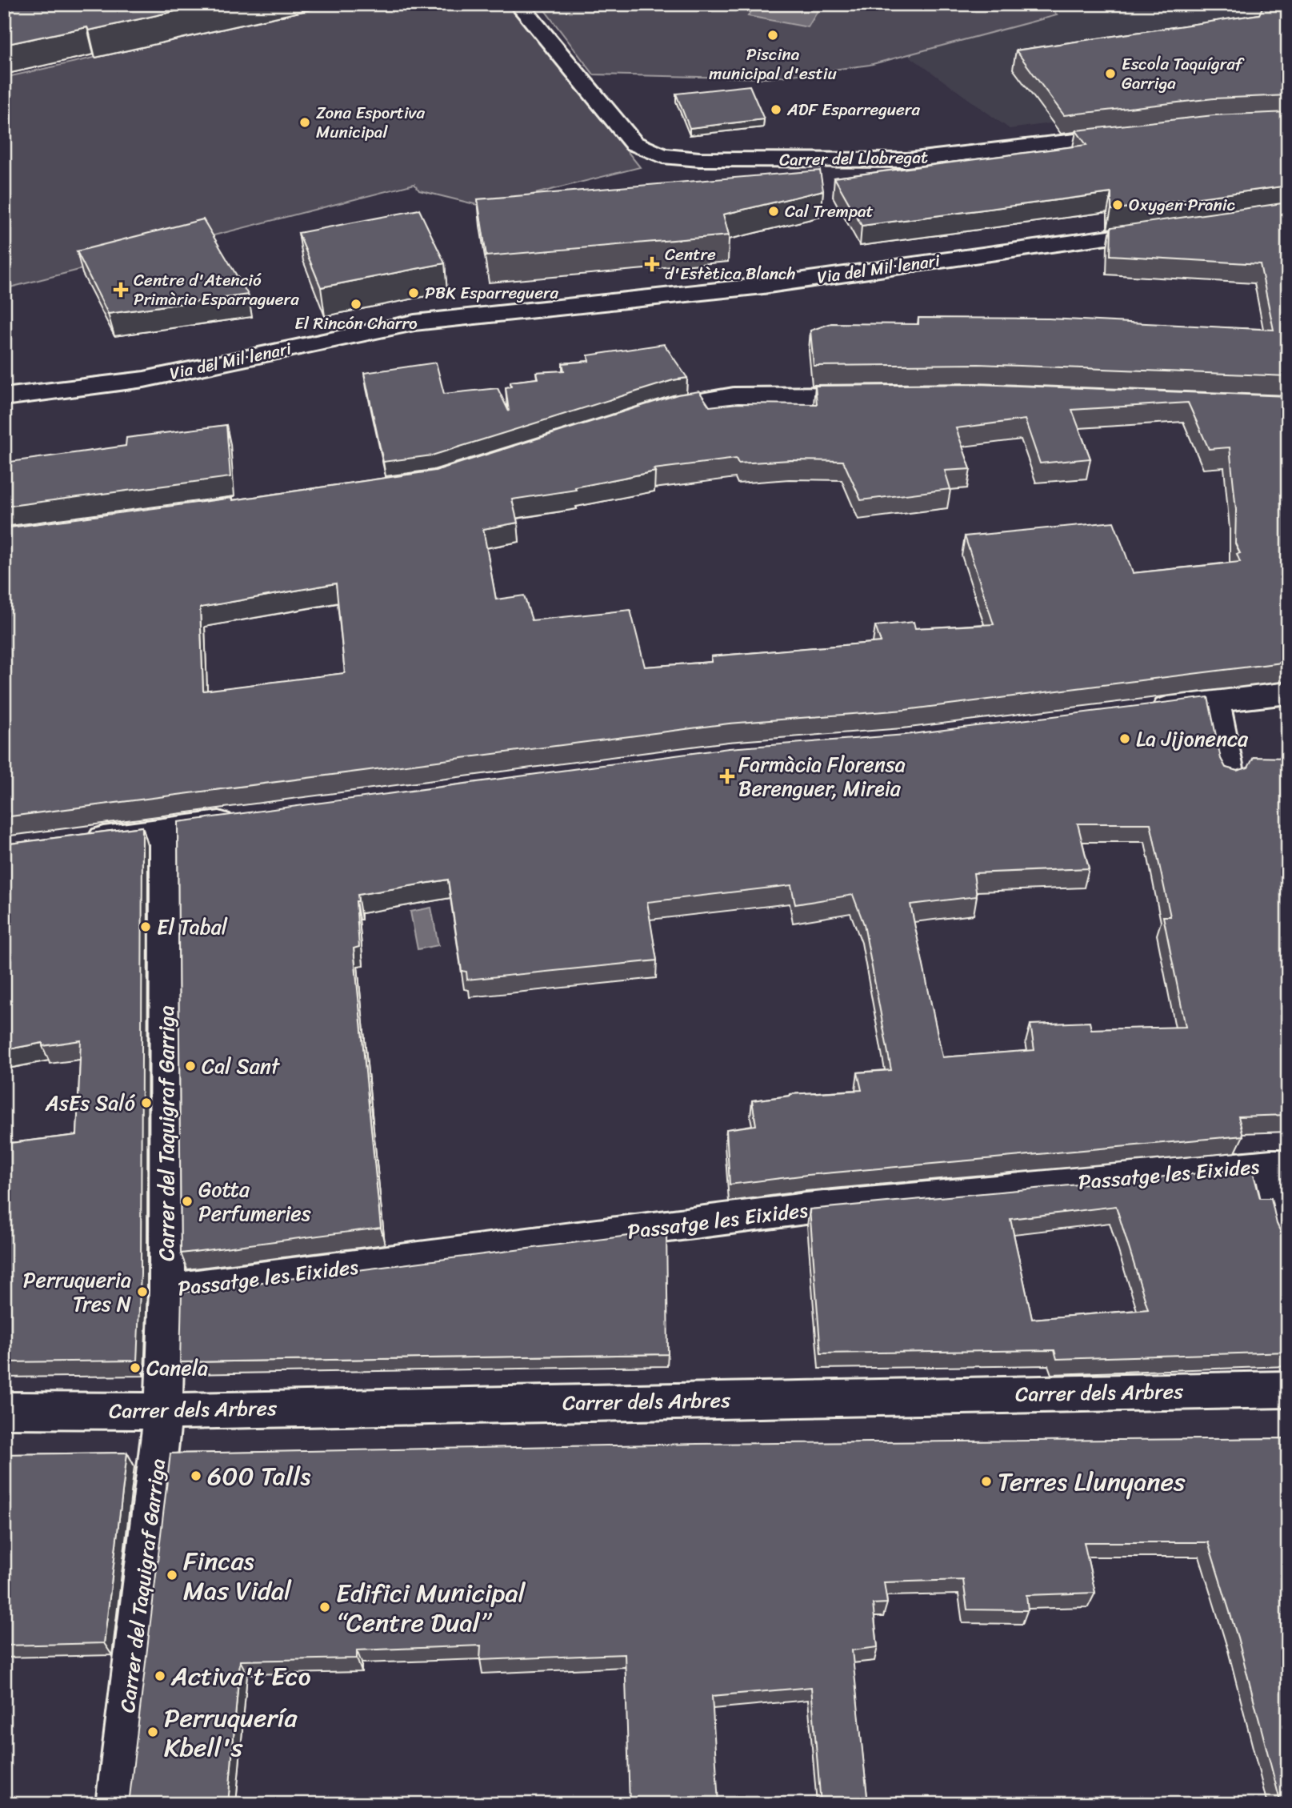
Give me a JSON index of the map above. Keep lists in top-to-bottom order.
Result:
{
  "streets": {
    "street": [
      "Carrer del Llobregat",
      "Via del Mil·lenari",
      "Carrer del Taquigraf Garriga",
      "Passatge les Eixides",
      "Carrer dels Arbres"
    ]
  },
  "crossings": [
    ["Carrer del Taquigraf Garriga", "Passatge les Eixides"],
    ["Carrer del Taquigraf Garriga", "Carrer dels Arbres"]
  ],
  "places": {
    "other": [
      "Piscina municipal d'estiu",
      "Escola Taquígraf Garriga",
      "ADF Esparreguera",
      "Zona Esportiva Municipal",
      "Oxygen·Pranic",
      "Cal Trempat",
      "PBK Esparreguera",
      "El Rincón Charro",
      "La Jijonenca",
      "El Tabal",
      "Cal Sant",
      "AsEs Saló",
      "Gotta Perfumeries",
      "Perruqueria Tres N",
      "Canela",
      "600 Talls",
      "Terres Llunyanes",
      "Fincas Mas Vidal",
      "Edifici Municipal “Centre Dual”",
      "Activa't Eco",
      "Perruquería Kbell's"
    ],
    "health": ["Centre d'Estètica Blanch", "Centre d'Atenció Primària Esparraguera", "Farmàcia Florensa Berenguer, Mireia"]
  }
}
